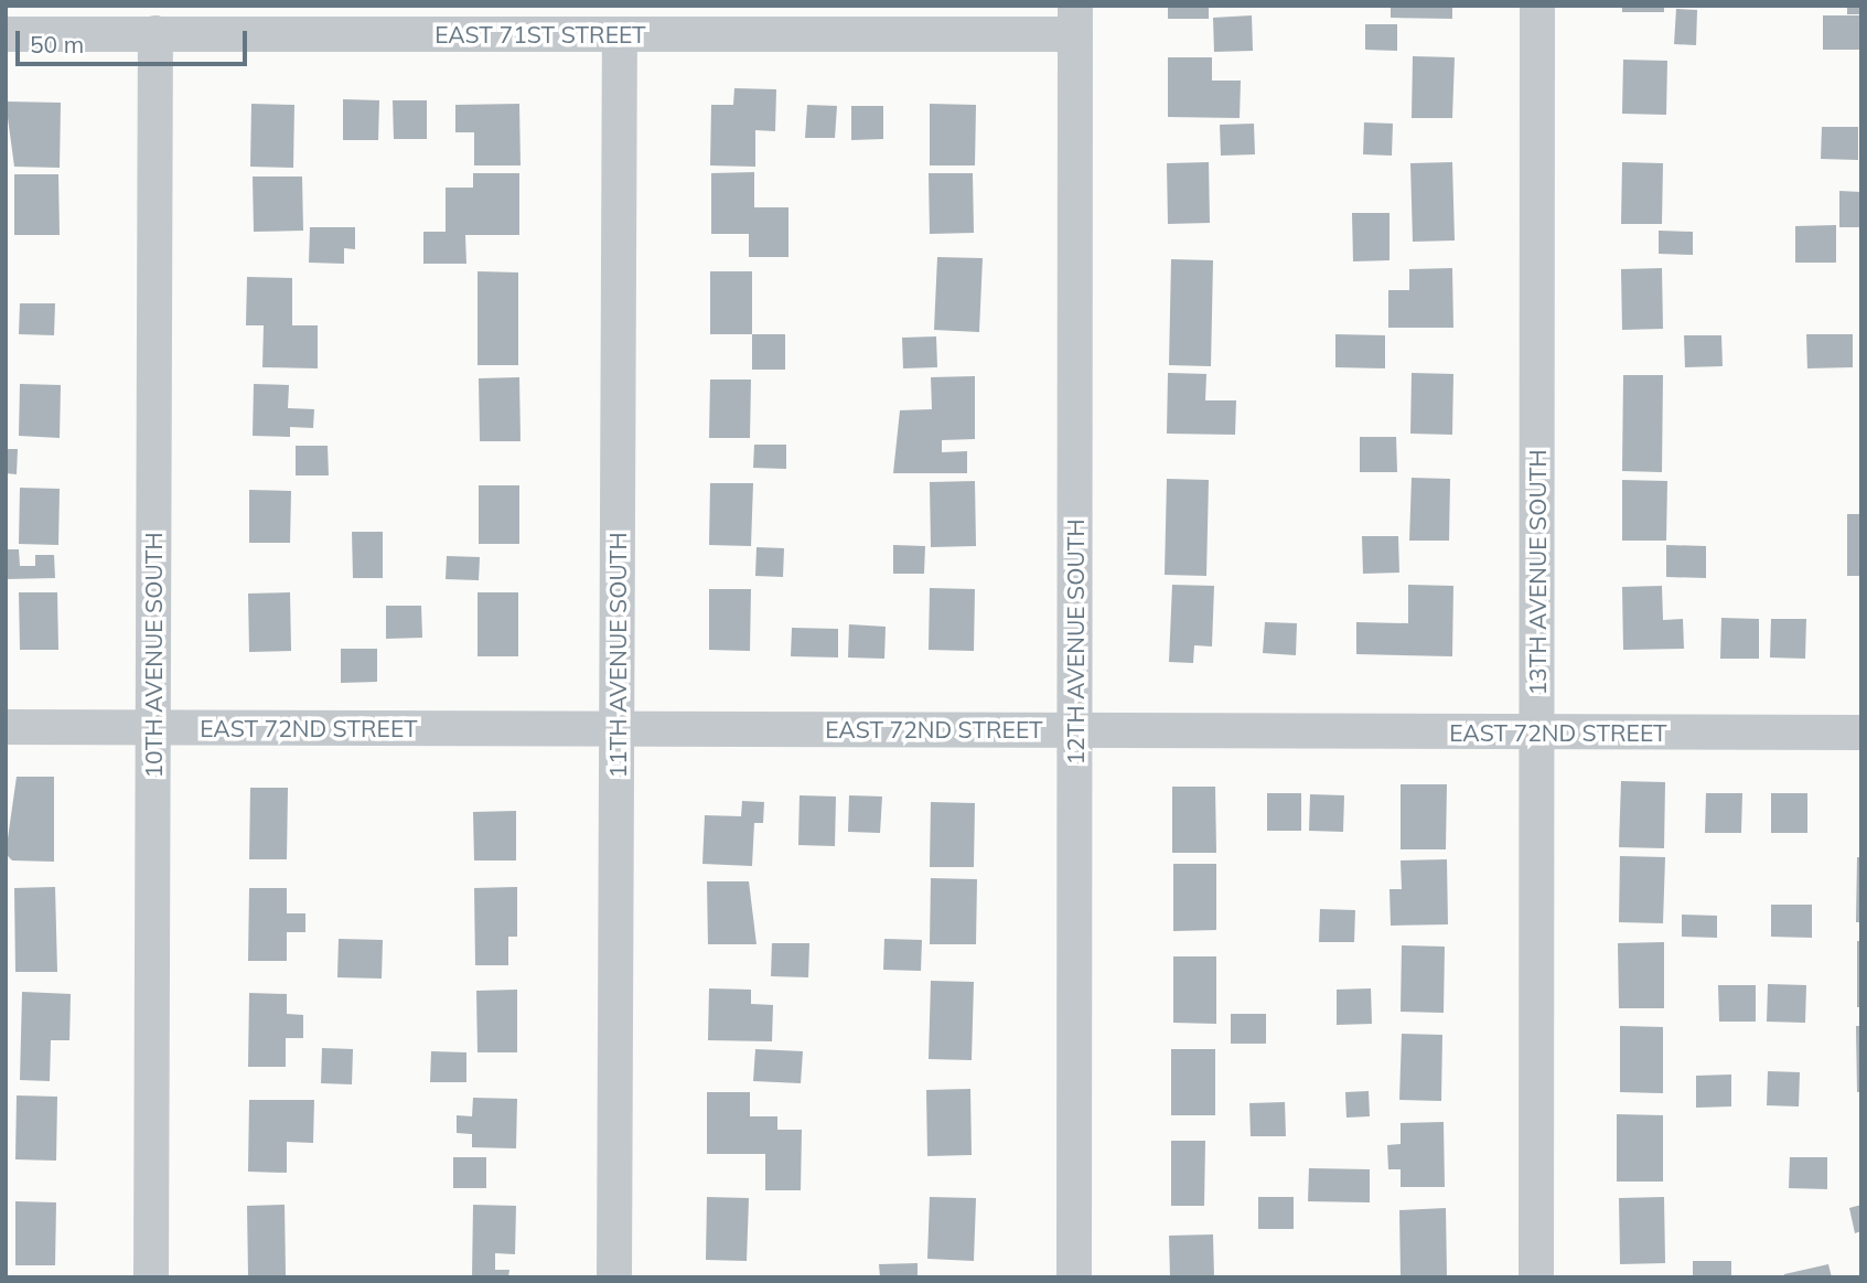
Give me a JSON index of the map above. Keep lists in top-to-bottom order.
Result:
{
  "streets": {
    "street": [
      "EAST 71ST STREET",
      "13TH AVENUE SOUTH",
      "12TH AVENUE SOUTH",
      "10TH AVENUE SOUTH",
      "11TH AVENUE SOUTH",
      "EAST 72ND STREET"
    ]
  },
  "crossings": [
    ["EAST 71ST STREET", "12TH AVENUE SOUTH"],
    ["EAST 71ST STREET", "10TH AVENUE SOUTH"],
    ["EAST 71ST STREET", "11TH AVENUE SOUTH"],
    ["13TH AVENUE SOUTH", "EAST 72ND STREET"],
    ["12TH AVENUE SOUTH", "EAST 72ND STREET"],
    ["10TH AVENUE SOUTH", "EAST 72ND STREET"],
    ["11TH AVENUE SOUTH", "EAST 72ND STREET"]
  ],
  "scale_bar": "50 m"
}
